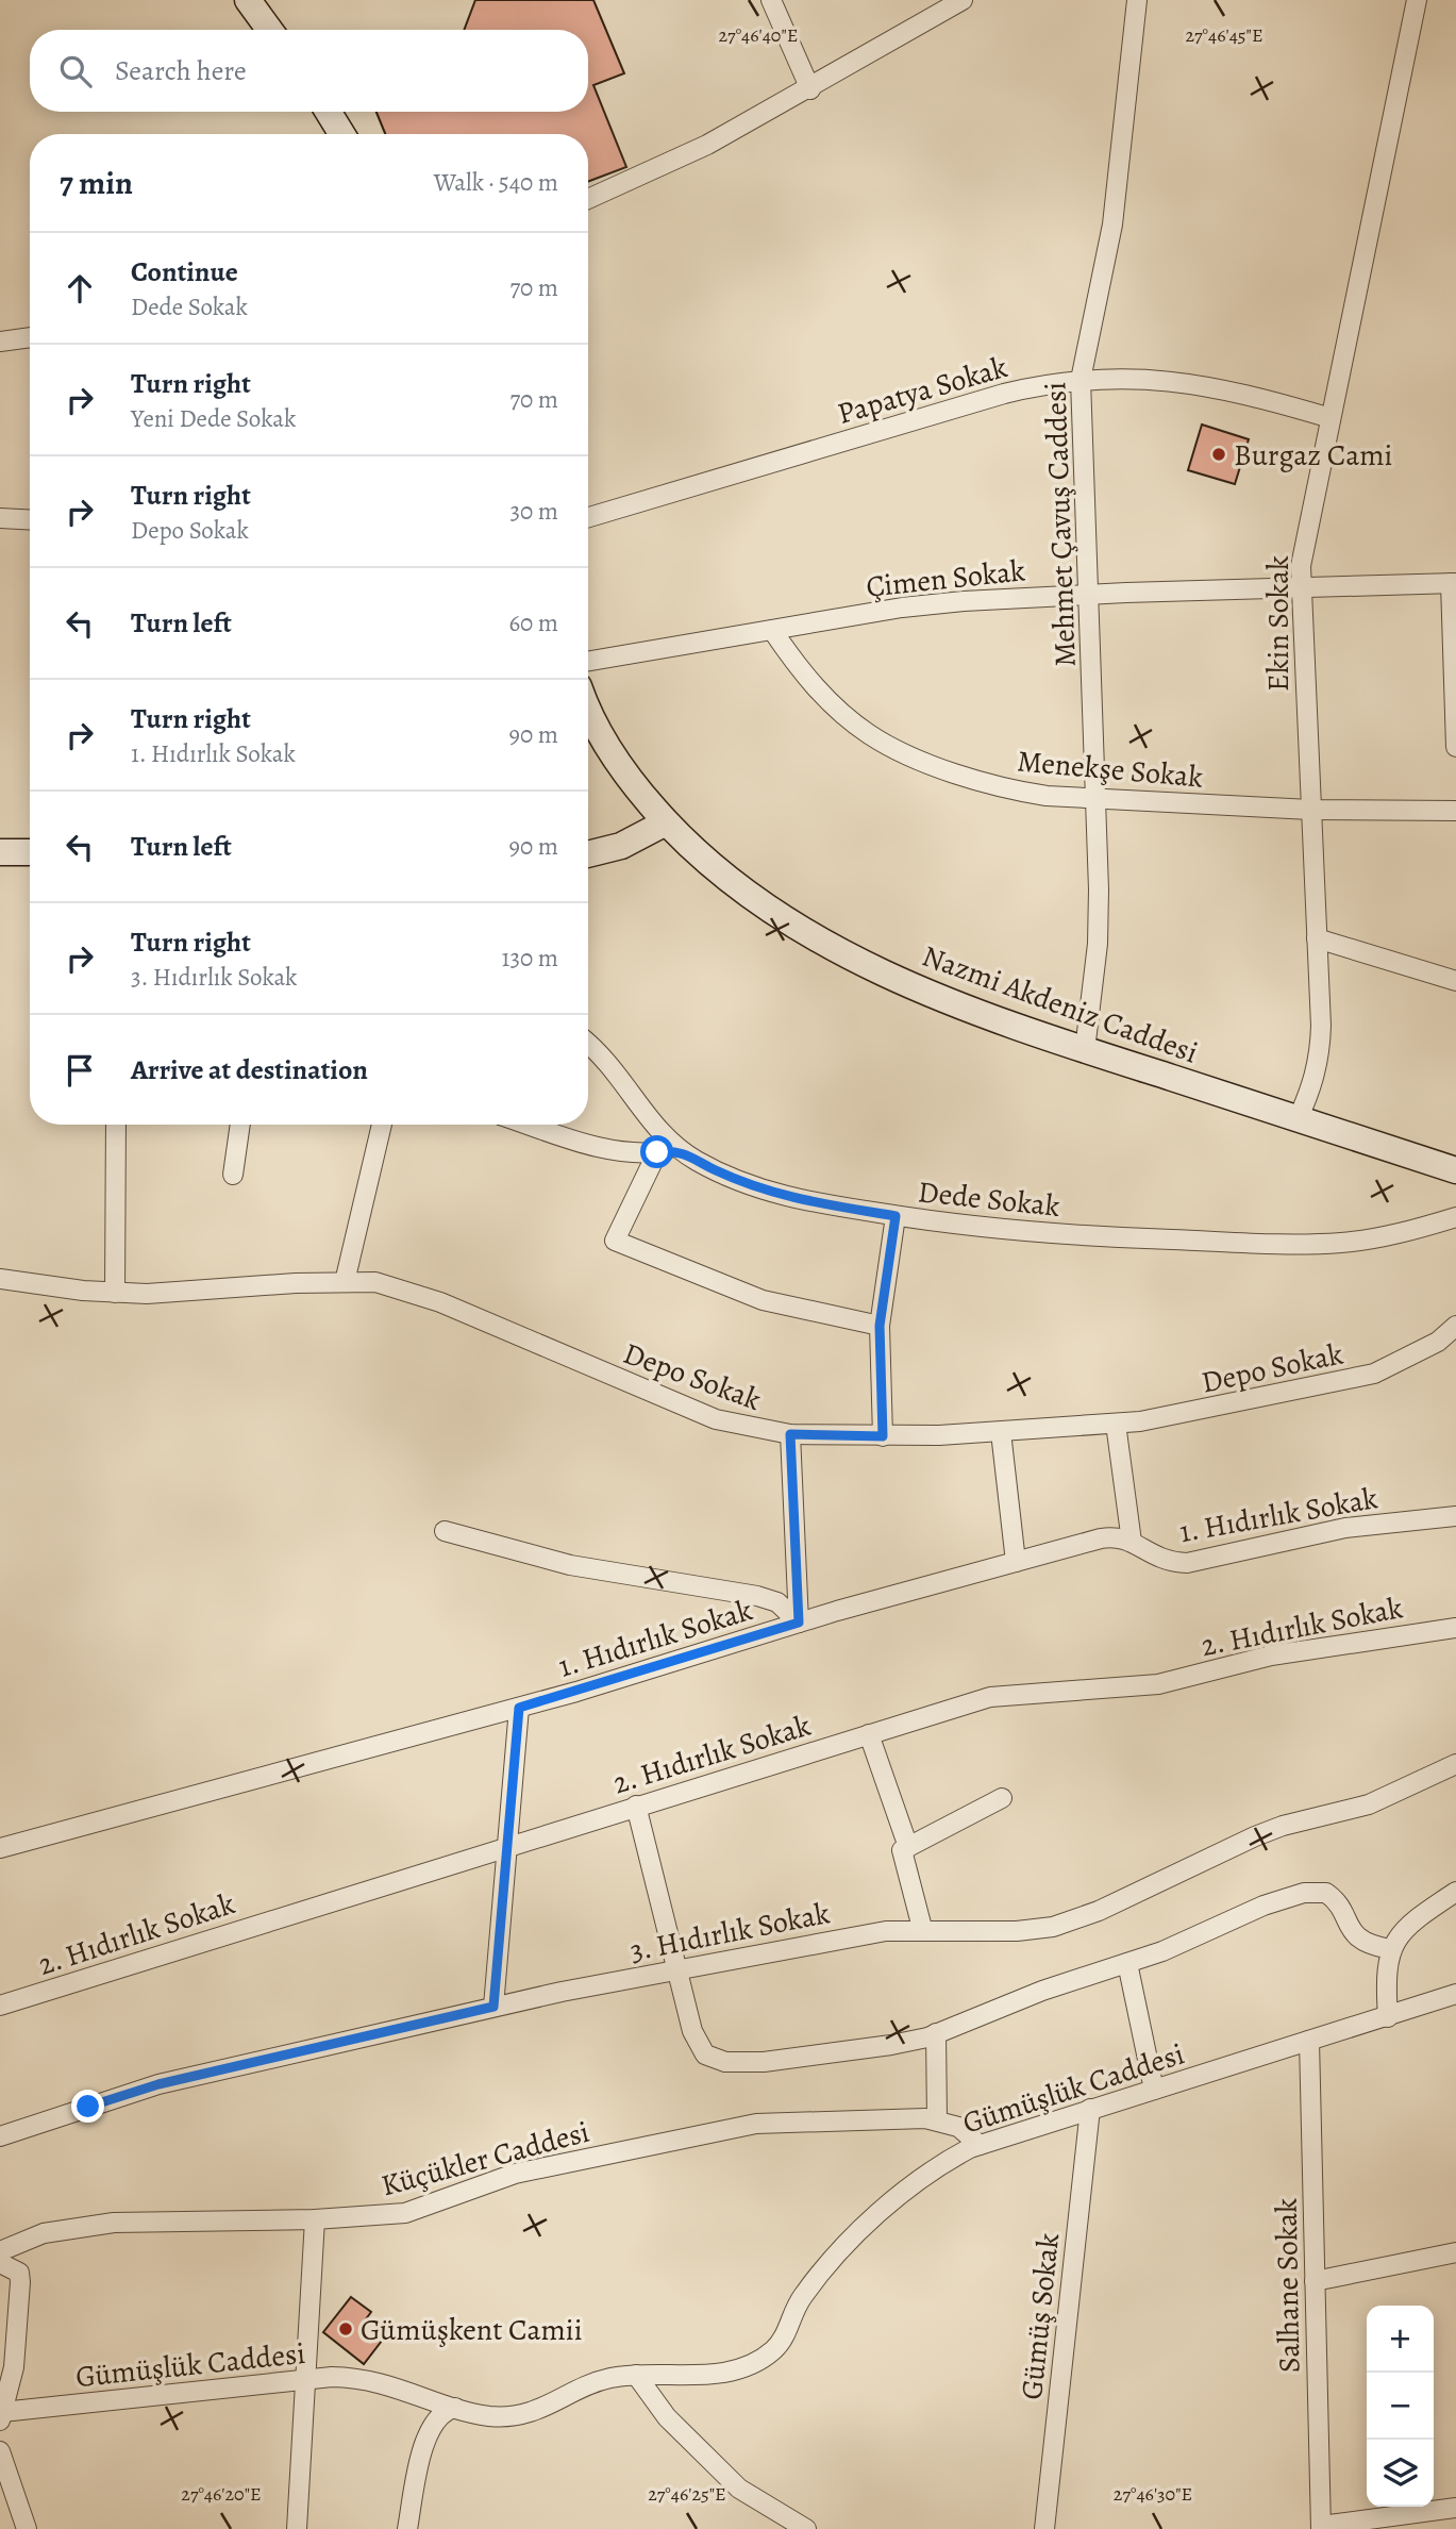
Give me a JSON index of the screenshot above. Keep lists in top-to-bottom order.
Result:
{
  "streets": {
    "street": [
      "Papatya Sokak",
      "Mehmet Çavuş Caddesi",
      "Çimen Sokak",
      "Ekin Sokak",
      "Menekşe Sokak",
      "Nazmi Akdeniz Caddesi",
      "Dede Sokak",
      "Depo Sokak",
      "1. Hıdırlık Sokak",
      "2. Hıdırlık Sokak",
      "3. Hıdırlık Sokak",
      "Gümüşlük Caddesi",
      "Küçükler Caddesi",
      "Salhane Sokak",
      "Gümüş Sokak"
    ]
  },
  "crossings": [
    ["Papatya Sokak", "Mehmet Çavuş Caddesi"],
    ["Papatya Sokak", "Ekin Sokak"],
    ["Mehmet Çavuş Caddesi", "Çimen Sokak"],
    ["Mehmet Çavuş Caddesi", "Menekşe Sokak"],
    ["Mehmet Çavuş Caddesi", "Nazmi Akdeniz Caddesi"],
    ["Çimen Sokak", "Ekin Sokak"],
    ["Çimen Sokak", "Menekşe Sokak"],
    ["Ekin Sokak", "Menekşe Sokak"],
    ["Ekin Sokak", "Nazmi Akdeniz Caddesi"],
    ["Gümüşlük Caddesi", "Küçükler Caddesi"],
    ["Gümüşlük Caddesi", "Salhane Sokak"],
    ["Gümüşlük Caddesi", "Gümüş Sokak"]
  ],
  "places": ["Burgaz Cami", "Gümüşkent Camii"],
  "page": {
    "search": "Search here",
    "heading": ["7 min", "Walk · 540 m"],
    "list": [
      ["Continue", "Dede Sokak", "70 m"],
      ["Turn right", "Yeni Dede Sokak", "70 m"],
      ["Turn right", "Depo Sokak", "30 m"],
      ["Turn left", "60 m"],
      ["Turn right", "1. Hıdırlık Sokak", "90 m"],
      ["Turn left", "90 m"],
      ["Turn right", "3. Hıdırlık Sokak", "130 m"],
      "Arrive at destination"
    ],
    "map_buttons": ["+", "−"]
  },
  "coordinates": [
    "27°46'40\"E",
    "27°46'45\"E",
    "27°46'20\"E",
    "27°46'25\"E",
    "27°46'30\"E"
  ]
}
